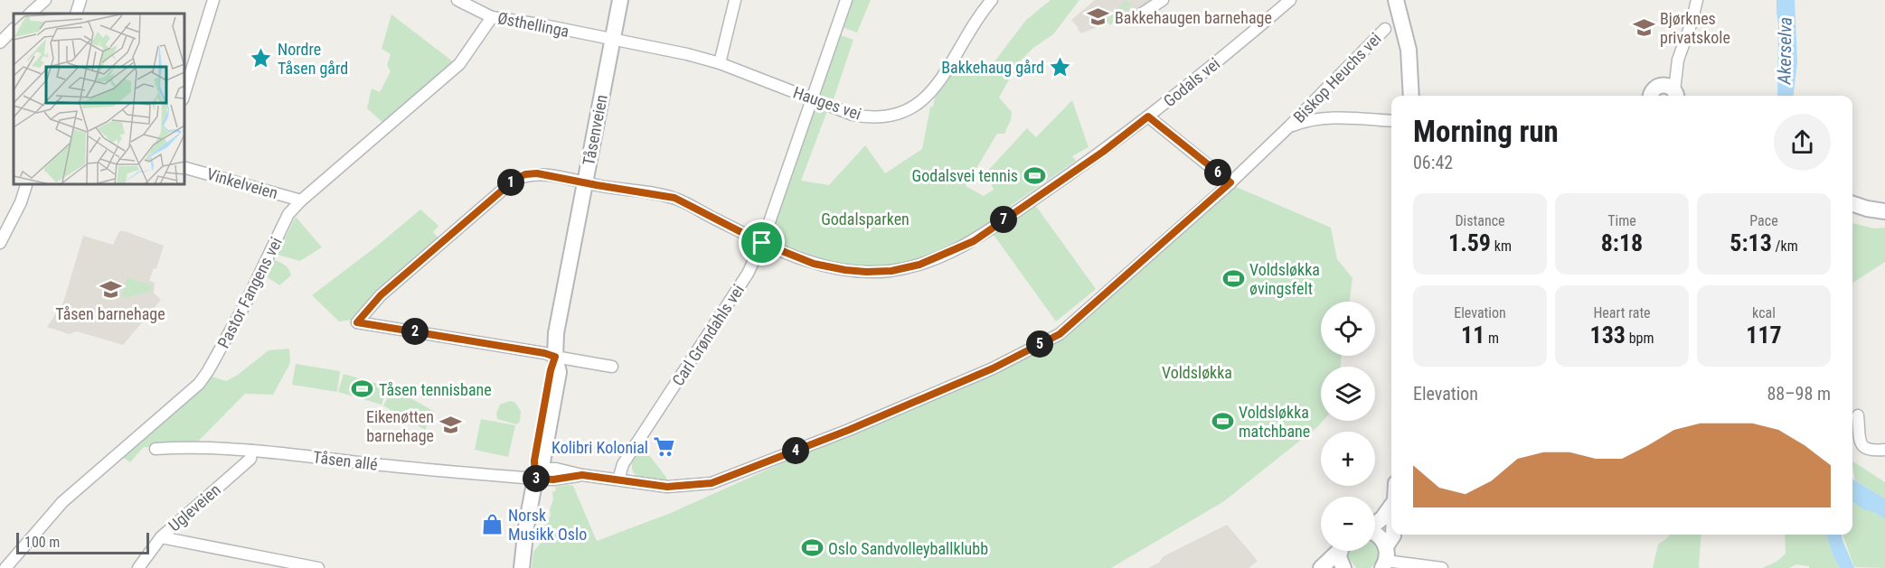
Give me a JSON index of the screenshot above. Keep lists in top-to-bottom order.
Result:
{
  "streets": {
    "street": [
      "Østhellinga",
      "Biskop Heuchs vei",
      "Godals vei",
      "Hauges vei",
      "Tåsenveien",
      "Vinkelveien",
      "Pastor Fangens vei",
      "Carl Grøndahls vei",
      "Tåsen allé",
      "Ugleveien"
    ]
  },
  "crossings": [
    ["Østhellinga", "Hauges vei"],
    ["Østhellinga", "Tåsenveien"],
    ["Østhellinga", "Pastor Fangens vei"],
    ["Biskop Heuchs vei", "Tåsenveien"],
    ["Biskop Heuchs vei", "Carl Grøndahls vei"],
    ["Biskop Heuchs vei", "Tåsen allé"],
    ["Godals vei", "Tåsenveien"],
    ["Godals vei", "Carl Grøndahls vei"],
    ["Hauges vei", "Tåsenveien"],
    ["Hauges vei", "Carl Grøndahls vei"],
    ["Tåsenveien", "Tåsen allé"],
    ["Vinkelveien", "Pastor Fangens vei"],
    ["Tåsen allé", "Ugleveien"]
  ],
  "water": ["Akerselva"],
  "parks": ["Godalsparken", "Voldsløkka"],
  "places": {
    "school or university": [
      "Bakkehaugen barnehage",
      "Bjørknes privatskole",
      "Tåsen barnehage",
      "Eikenøtten barnehage"
    ],
    "place": ["Nordre Tåsen gård", "Bakkehaug gård"],
    "sports": [
      "Godalsvei tennis",
      "Voldsløkka øvingsfelt",
      "Tåsen tennisbane",
      "Voldsløkka matchbane",
      "Oslo Sandvolleyballklubb"
    ],
    "supermarket": ["Kolibri Kolonial"],
    "shop": ["Norsk Musikk Oslo"]
  },
  "scale_bar": "100 m",
  "page": {
    "heading": ["Morning run", "06:42"],
    "pins": [
      "6",
      "1",
      "7",
      "2",
      "5",
      "4",
      "3"
    ],
    "stats": [
      ["Distance", "1.59 km"],
      ["Time", "8:18"],
      ["Pace", "5:13 /km"],
      ["Elevation", "11 m"],
      ["Heart rate", "133 bpm"],
      ["kcal", "117"]
    ],
    "map_buttons": ["+", "−"],
    "chart": ["Elevation", "88–98 m"],
    "scale": "100 m"
  }
}
